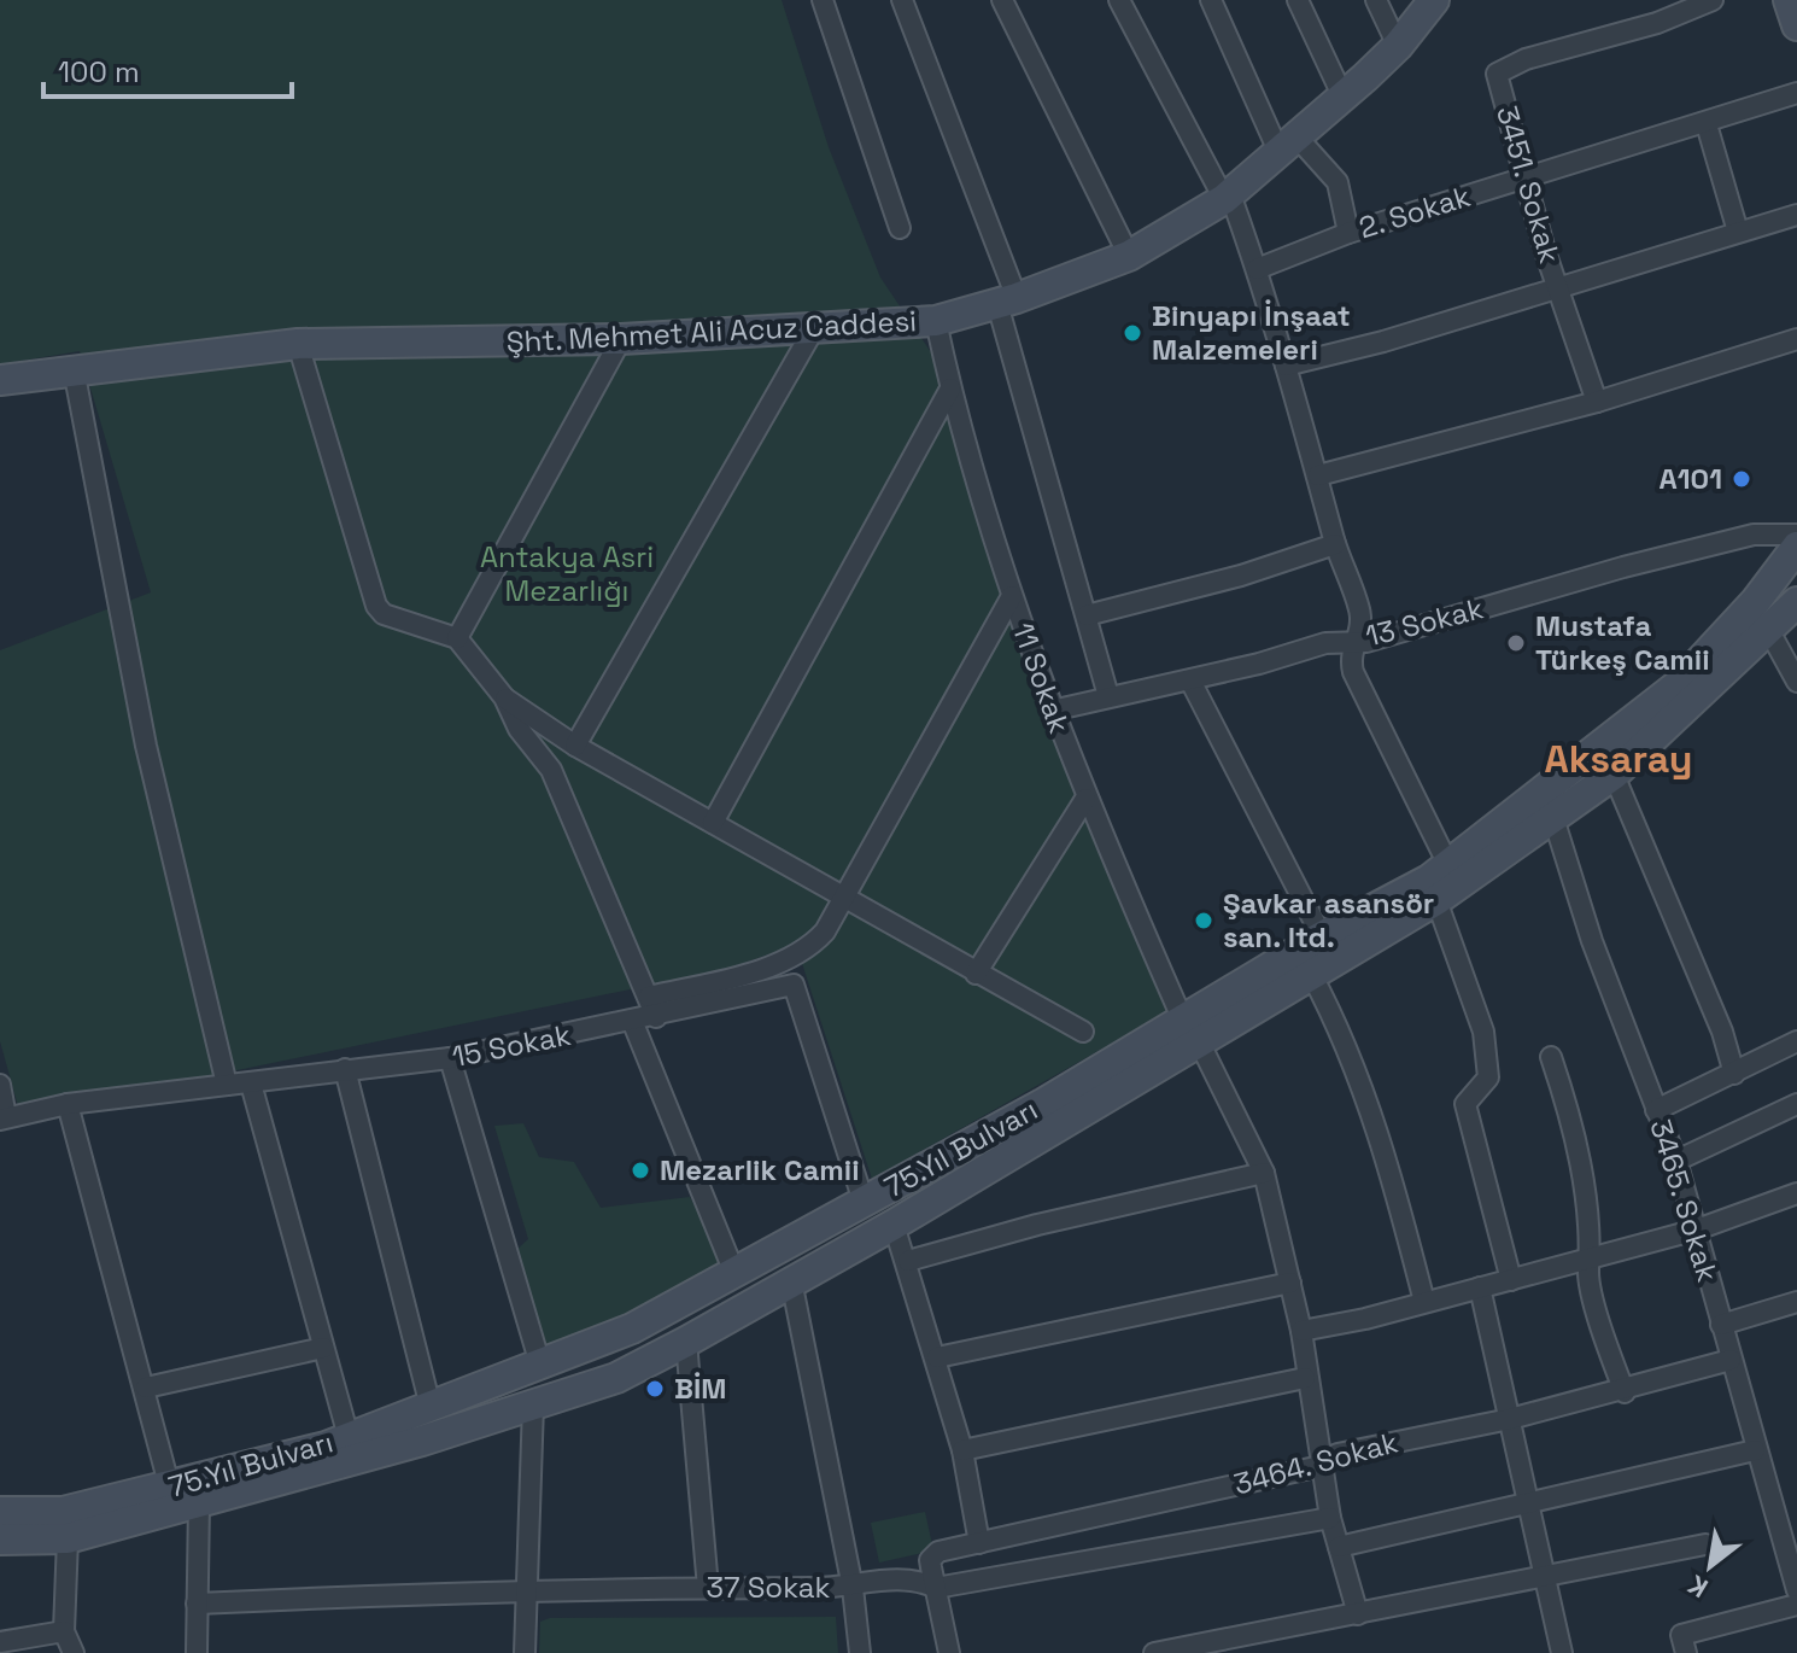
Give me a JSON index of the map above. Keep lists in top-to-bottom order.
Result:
{
  "streets": {
    "main road": ["Şht. Mehmet Ali Acuz Caddesi", "75.Yıl Bulvarı"],
    "street": [
      "3451. Sokak",
      "2. Sokak",
      "13 Sokak",
      "11 Sokak",
      "15 Sokak",
      "3465. Sokak",
      "3464. Sokak",
      "37 Sokak"
    ]
  },
  "crossings": [
    ["3451. Sokak", "2. Sokak"],
    ["Şht. Mehmet Ali Acuz Caddesi", "11 Sokak"],
    ["13 Sokak", "11 Sokak"],
    ["11 Sokak", "75.Yıl Bulvarı"],
    ["11 Sokak", "3464. Sokak"],
    ["11 Sokak", "37 Sokak"],
    ["15 Sokak", "75.Yıl Bulvarı"],
    ["75.Yıl Bulvarı", "3465. Sokak"],
    ["3465. Sokak", "3464. Sokak"],
    ["3464. Sokak", "37 Sokak"]
  ],
  "districts": ["Aksaray"],
  "parks": ["Antakya Asri Mezarlığı"],
  "places": [
    "Binyapı İnşaat Malzemeleri",
    "A101",
    "Mustafa Türkeş Camii",
    "Şavkar asansör san. ltd.",
    "Mezarlik Camii",
    "BİM"
  ],
  "scale_bar": "100 m",
  "north": "bottom left"
}
